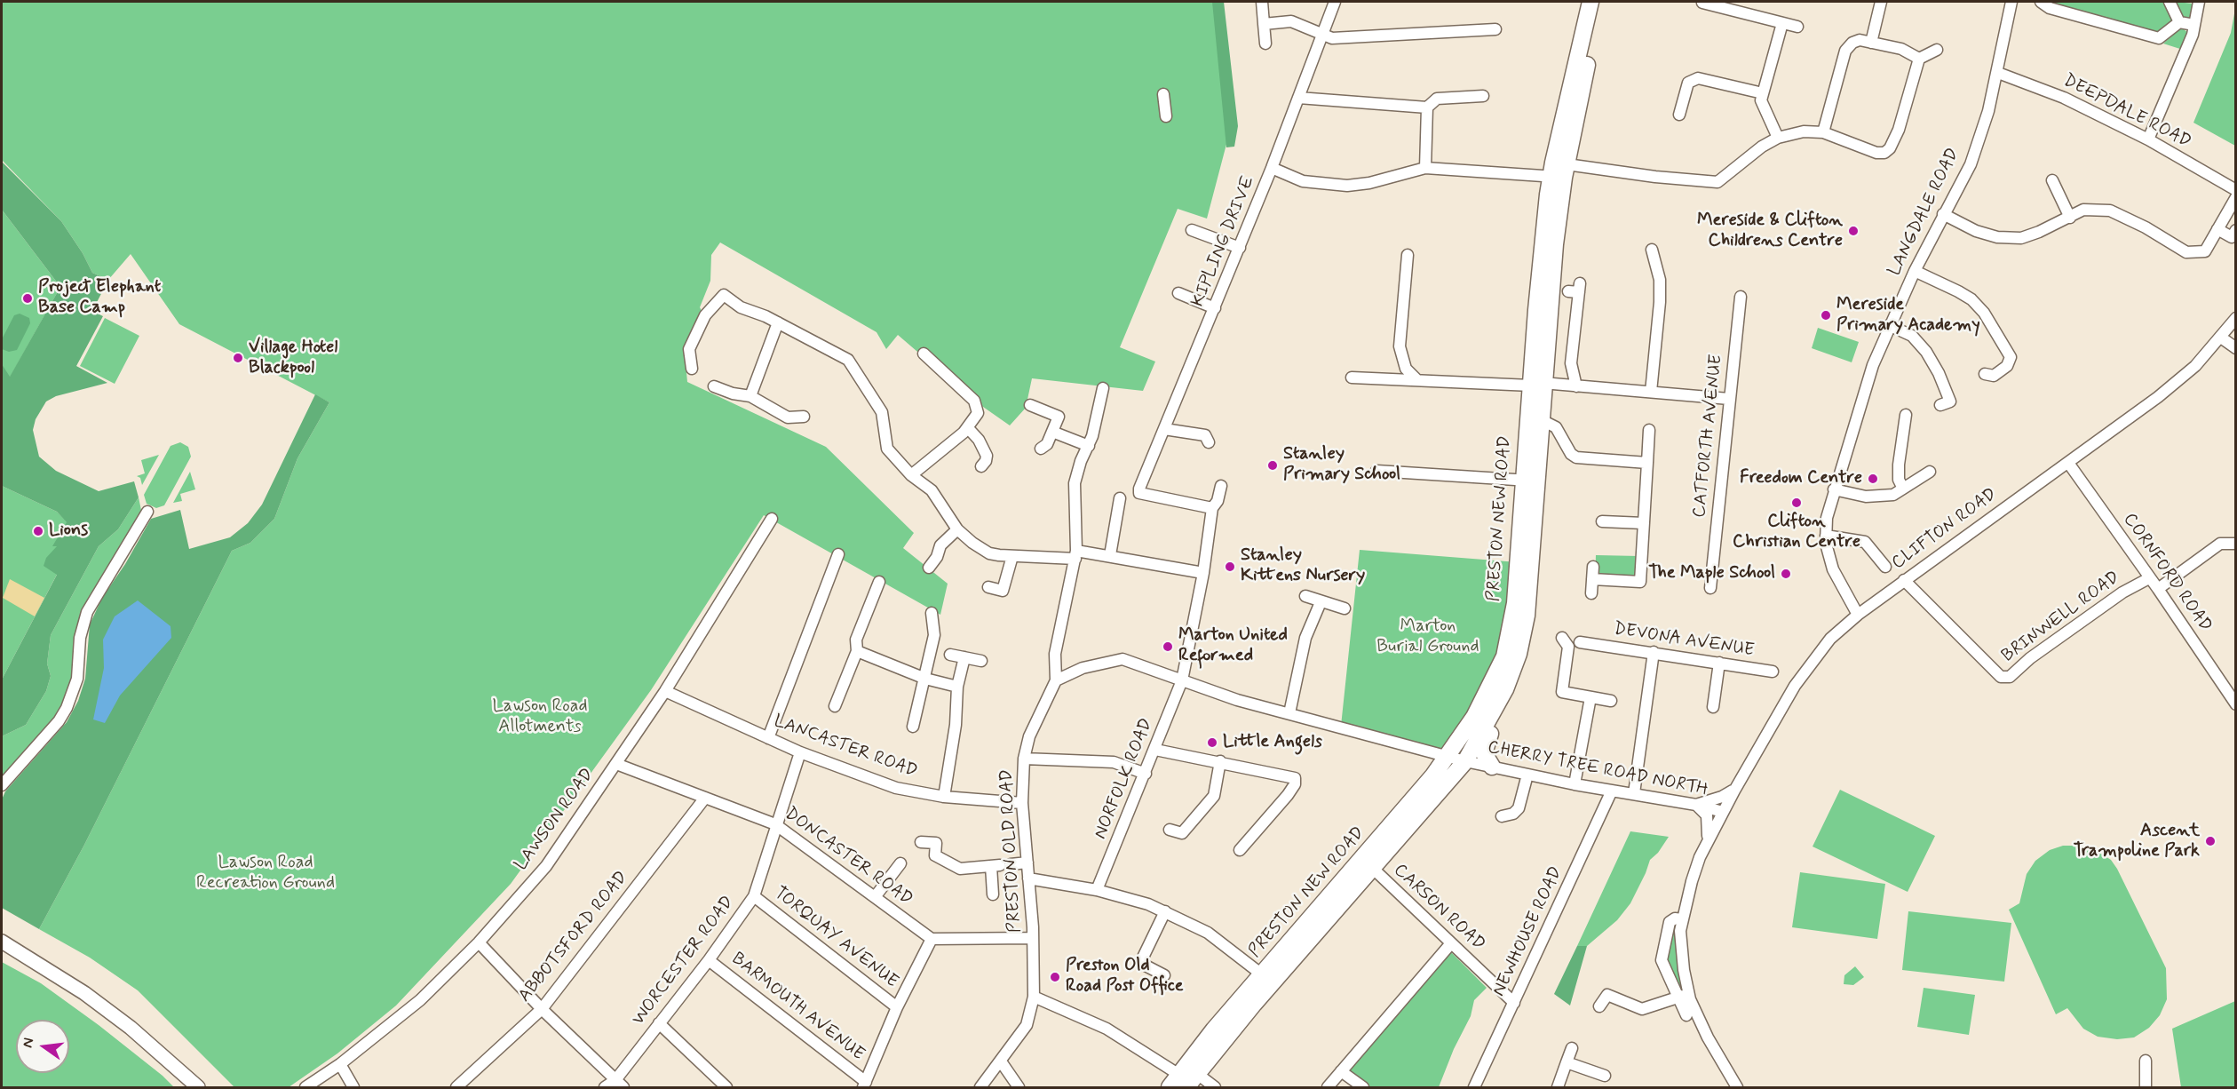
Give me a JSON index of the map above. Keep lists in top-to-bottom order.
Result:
{
  "streets": {
    "highway": ["PRESTON NEW ROAD"],
    "street": [
      "DEEPDALE ROAD",
      "LANGDALE ROAD",
      "KIPLING DRIVE",
      "CATFORTH AVENUE",
      "CLIFTON ROAD",
      "CORNFORD ROAD",
      "BRINWELL ROAD",
      "DEVONA AVENUE",
      "LANCASTER ROAD",
      "CHERRY TREE ROAD NORTH",
      "NORFOLK ROAD",
      "LAWSON ROAD",
      "PRESTON OLD ROAD",
      "DONCASTER ROAD",
      "CARSON ROAD",
      "NEWHOUSE ROAD",
      "ABBOTSFORD ROAD",
      "TORQUAY AVENUE",
      "WORCESTER ROAD",
      "BARMOUTH AVENUE"
    ]
  },
  "crossings": [
    ["DEEPDALE ROAD", "LANGDALE ROAD"],
    ["LANGDALE ROAD", "CLIFTON ROAD"],
    ["KIPLING DRIVE", "NORFOLK ROAD"],
    ["PRESTON NEW ROAD", "CHERRY TREE ROAD NORTH"],
    ["PRESTON NEW ROAD", "CARSON ROAD"],
    ["CLIFTON ROAD", "CORNFORD ROAD"],
    ["CLIFTON ROAD", "BRINWELL ROAD"],
    ["CLIFTON ROAD", "CHERRY TREE ROAD NORTH"],
    ["CORNFORD ROAD", "BRINWELL ROAD"],
    ["LANCASTER ROAD", "LAWSON ROAD"],
    ["LANCASTER ROAD", "PRESTON OLD ROAD"],
    ["LANCASTER ROAD", "WORCESTER ROAD"],
    ["CHERRY TREE ROAD NORTH", "NEWHOUSE ROAD"],
    ["LAWSON ROAD", "DONCASTER ROAD"],
    ["DONCASTER ROAD", "ABBOTSFORD ROAD"],
    ["DONCASTER ROAD", "WORCESTER ROAD"],
    ["CARSON ROAD", "NEWHOUSE ROAD"],
    ["TORQUAY AVENUE", "WORCESTER ROAD"],
    ["WORCESTER ROAD", "BARMOUTH AVENUE"]
  ],
  "parks": ["Marton Burial Ground", "Lawson Road Allotments", "Lawson Road Recreation Ground"],
  "places": [
    "Mereside & Clifton Childrens Centre",
    "Project Elephant Base Camp",
    "Mereside Primary Academy",
    "Village Hotel Blackpool",
    "Stanley Primary School",
    "Freedom Centre",
    "Clifton Christian Centre",
    "Lions",
    "Stanley Kittens Nursery",
    "The Maple School",
    "Marton United Reformed",
    "Little Angels",
    "Ascent Trampoline Park",
    "Preston Old Road Post Office"
  ],
  "north": "left"
}
